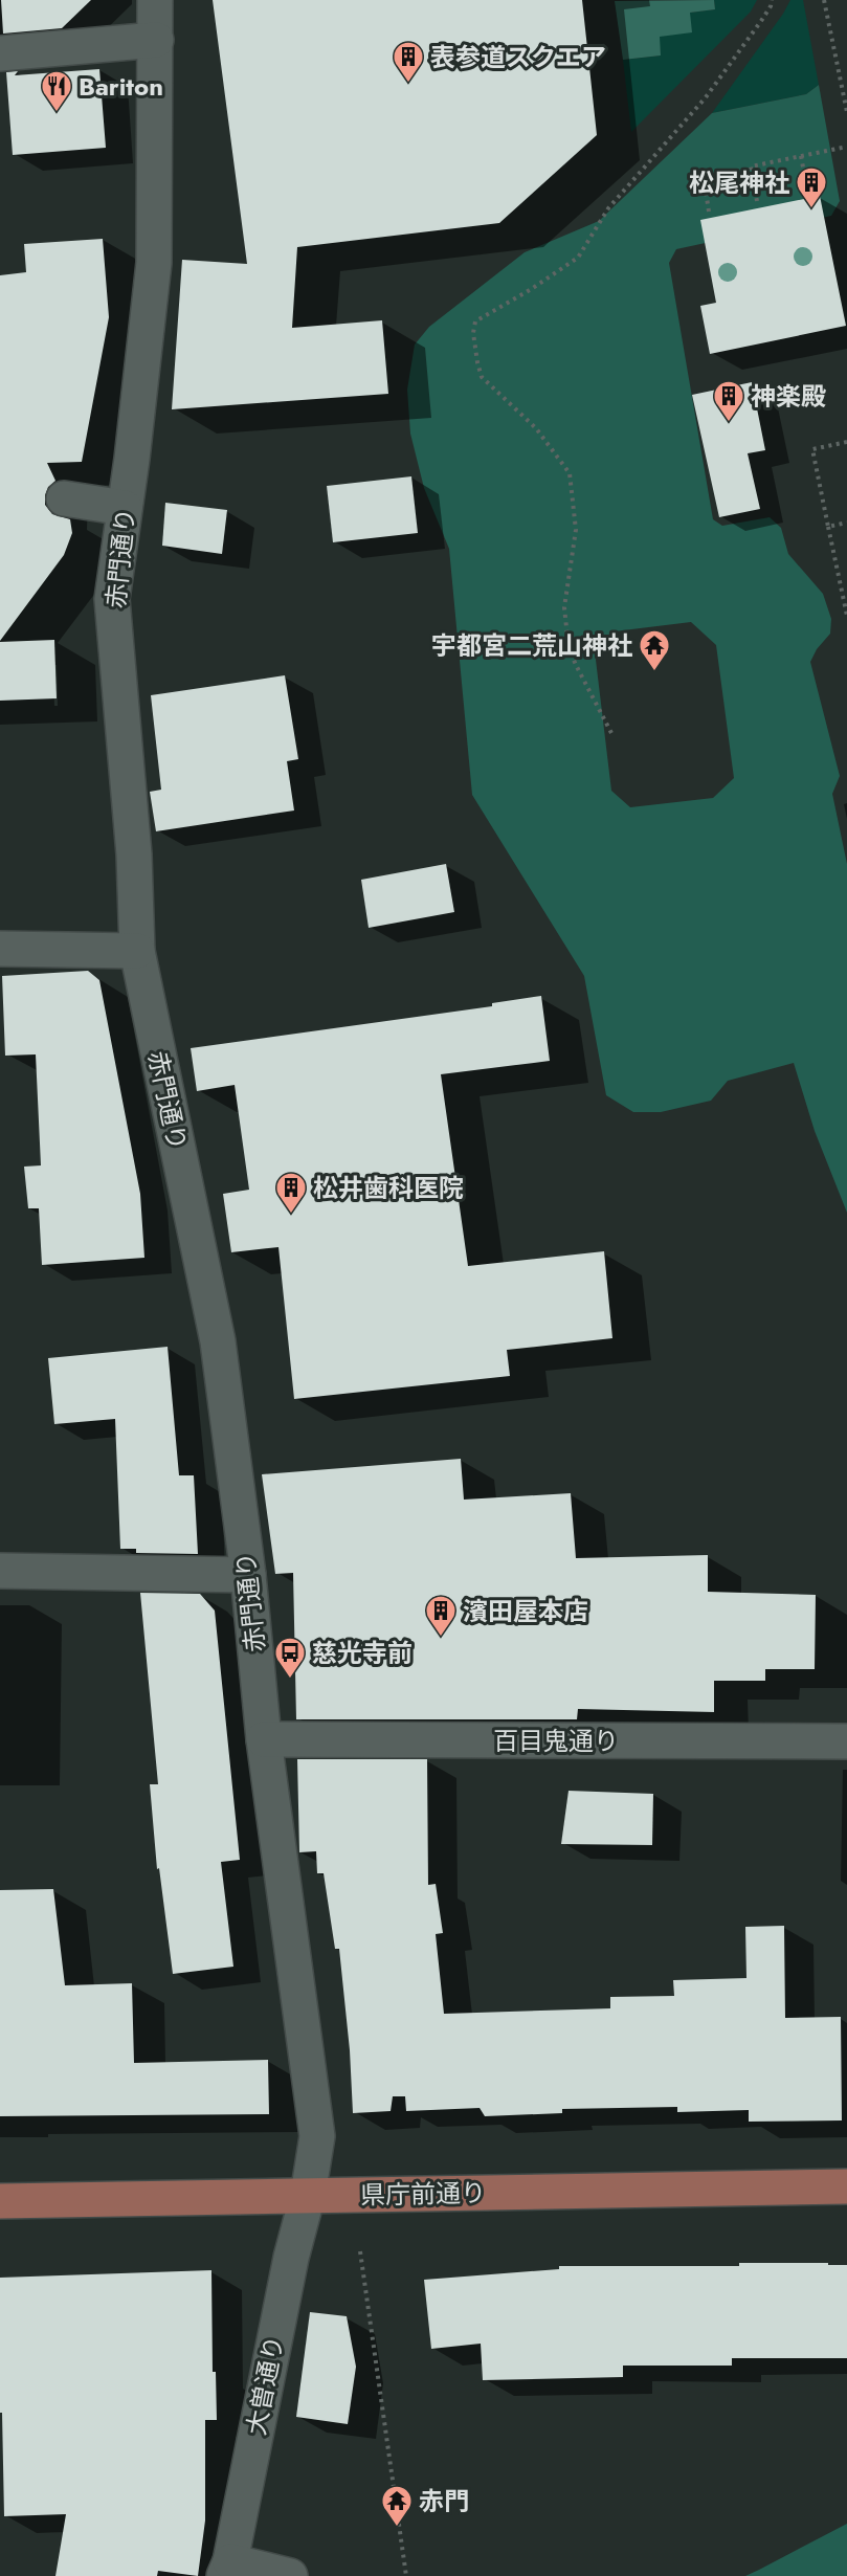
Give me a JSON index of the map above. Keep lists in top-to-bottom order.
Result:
{
  "streets": {
    "main road": ["県庁前通り"],
    "street": ["赤門通り", "百目鬼通り", "大曽通り"]
  },
  "crossings": [
    ["赤門通り", "百目鬼通り"],
    ["赤門通り", "県庁前通り"],
    ["赤門通り", "大曽通り"],
    ["県庁前通り", "大曽通り"]
  ],
  "places": {
    "building": [
      "表参道スクエア",
      "松尾神社",
      "神楽殿",
      "松井歯科医院",
      "濱田屋本店"
    ],
    "restaurant": ["Bariton"],
    "temple": ["宇都宮二荒山神社", "赤門"],
    "bus stop": ["慈光寺前"]
  }
}
